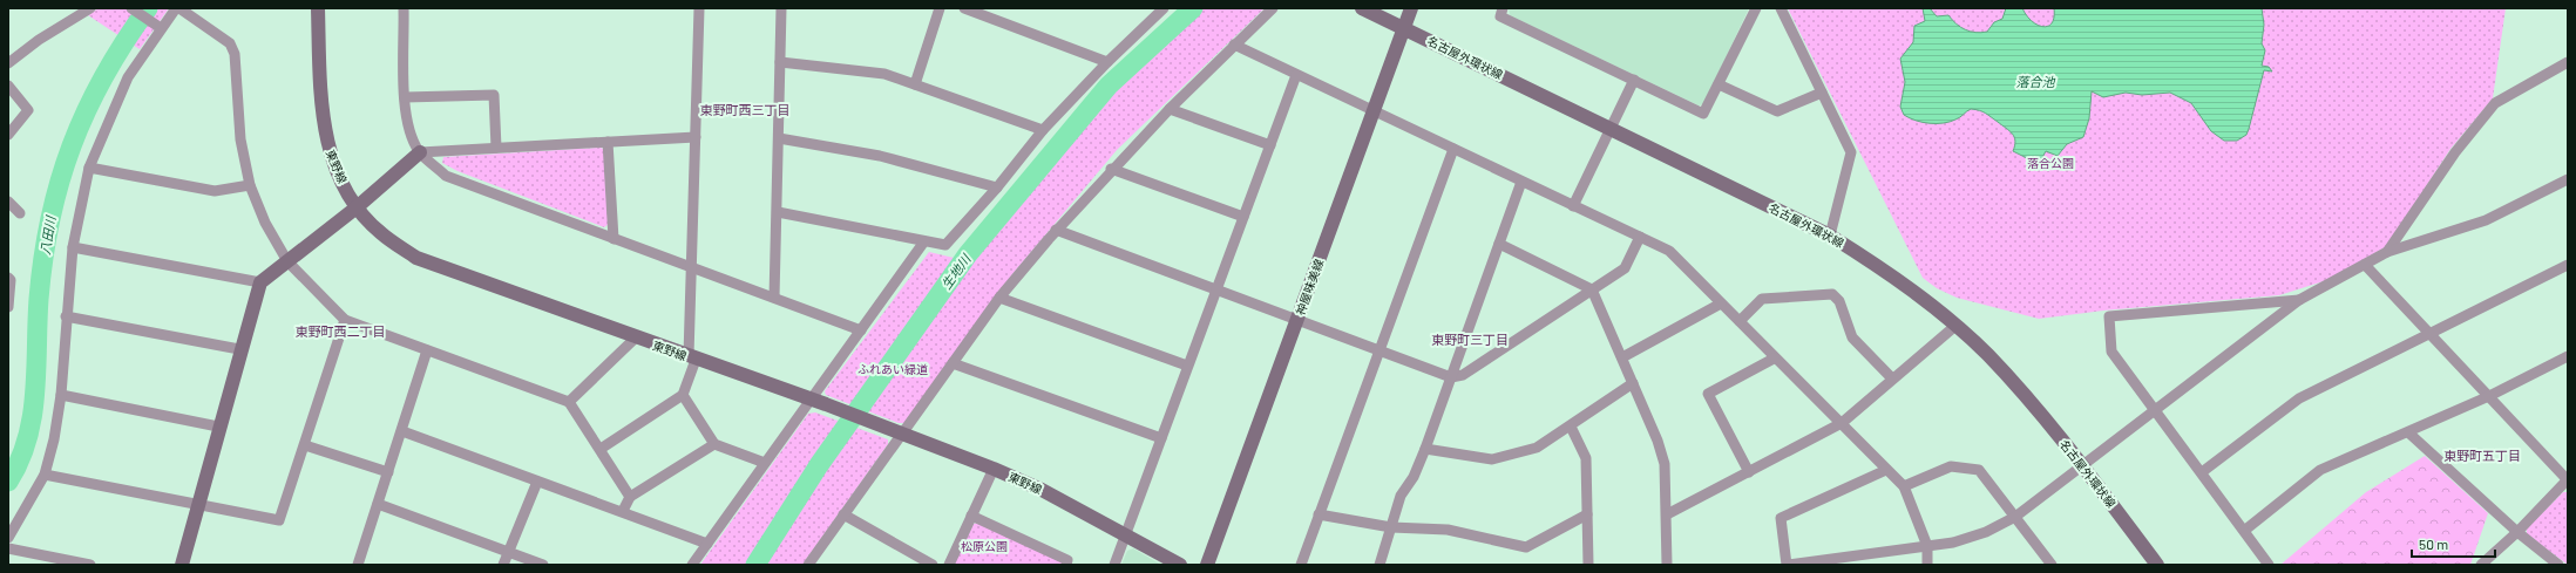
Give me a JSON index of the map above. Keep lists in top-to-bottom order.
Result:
{
  "streets": {
    "street": ["名古屋外環状線", "東野線", "神屋味美線"]
  },
  "crossings": [
    ["名古屋外環状線", "神屋味美線"]
  ],
  "districts": [
    "東野町西三丁目",
    "東野町西二丁目",
    "東野町三丁目",
    "東野町五丁目"
  ],
  "water": ["落合池", "八田川", "生地川"],
  "parks": ["落合公園", "ふれあい緑道", "松原公園"],
  "scale_bar": "50 m"
}
